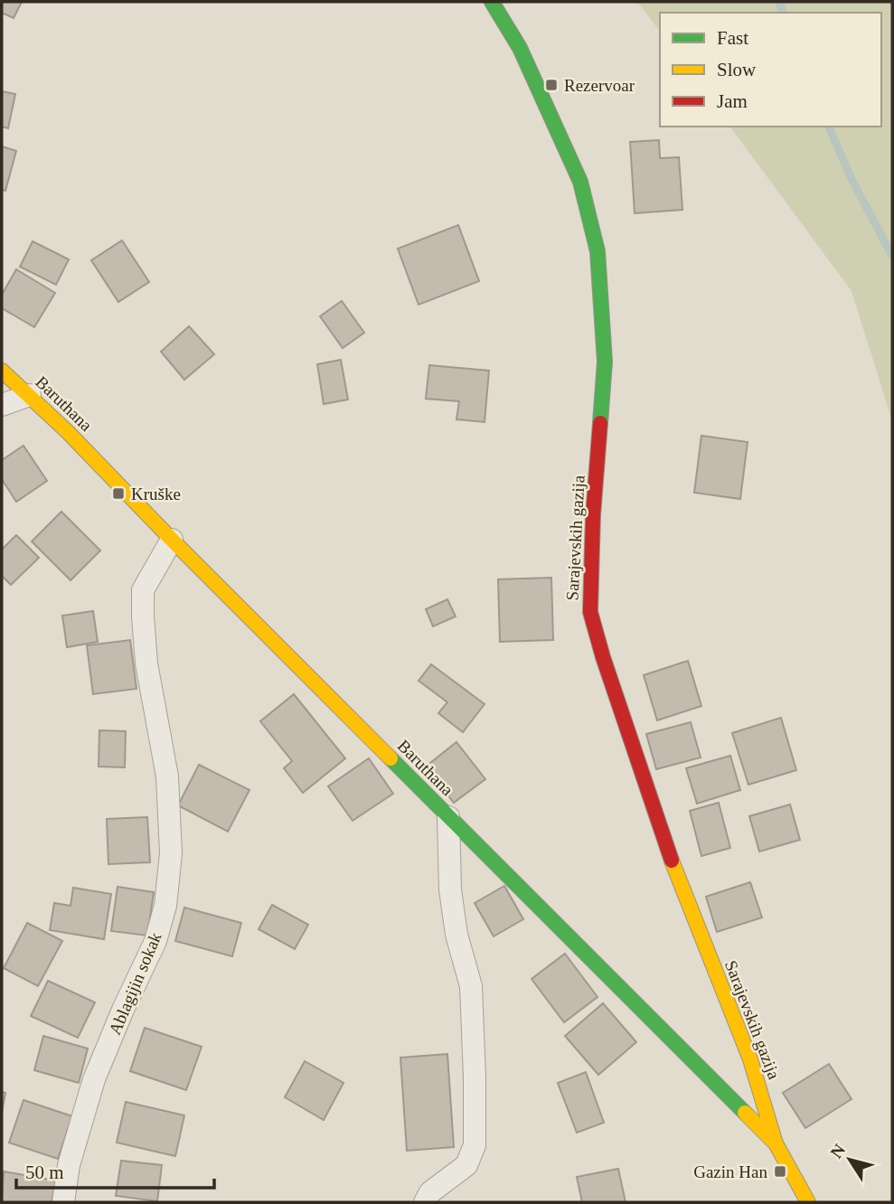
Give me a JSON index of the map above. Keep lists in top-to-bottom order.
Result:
{
  "streets": {
    "main road": ["Baruthana", "Sarajevskih gazija"],
    "street": ["Ablagijin sokak"]
  },
  "crossings": [
    ["Baruthana", "Sarajevskih gazija"],
    ["Baruthana", "Ablagijin sokak"]
  ],
  "places": {
    "transit": ["Rezervoar", "Kruške", "Gazin Han"]
  },
  "legend": ["Fast", "Slow", "Jam"],
  "scale_bar": "50 m",
  "north": "top left"
}
